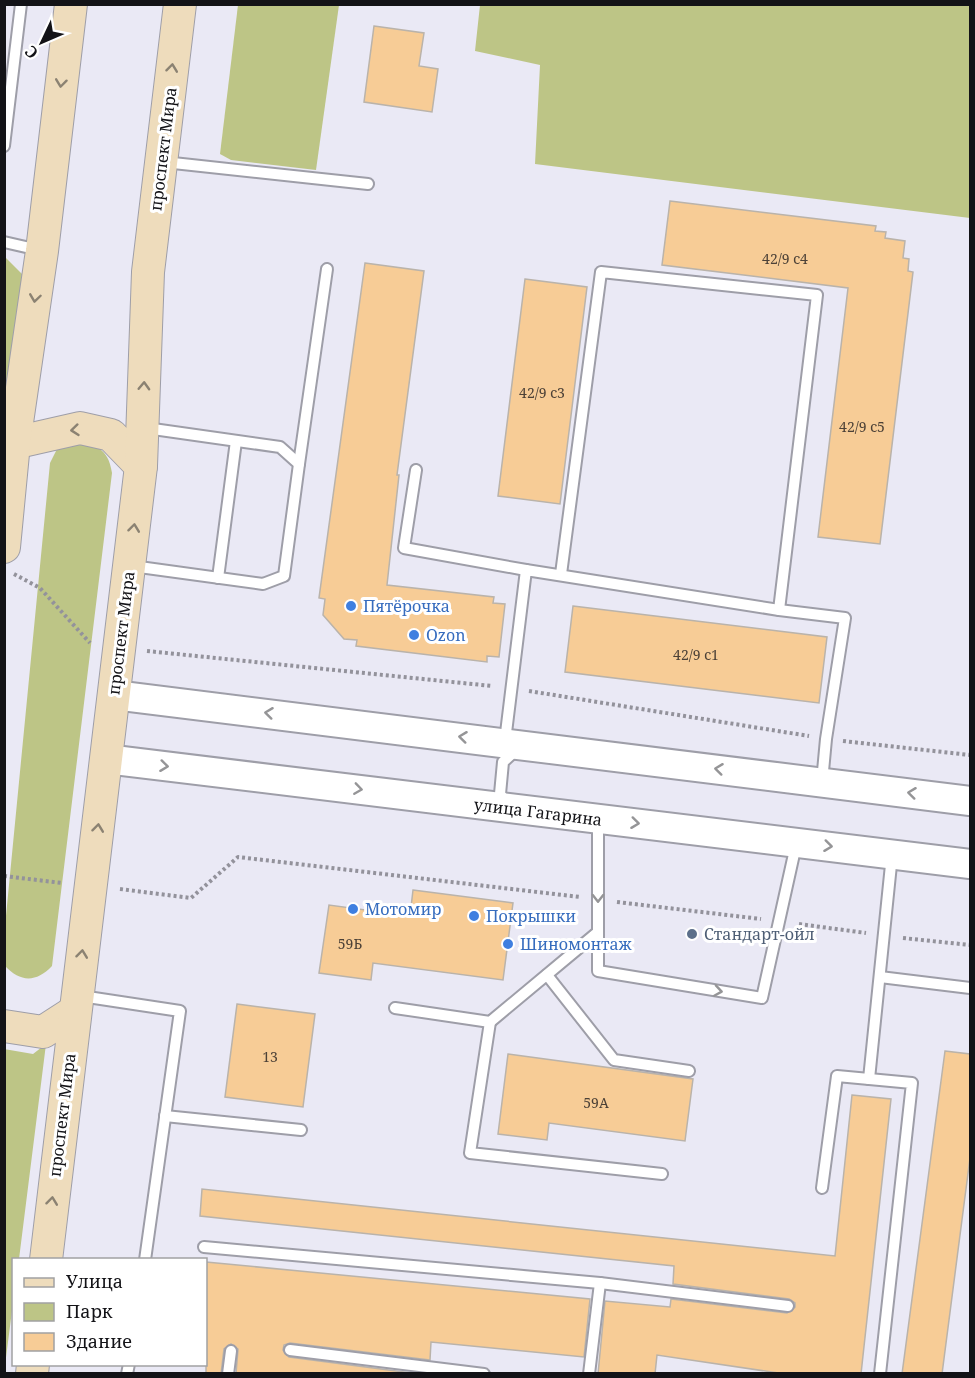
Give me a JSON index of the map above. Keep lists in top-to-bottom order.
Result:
{
  "streets": {
    "main road": ["проспект Мира"],
    "street": ["улица Гагарина"]
  },
  "crossings": [
    ["проспект Мира", "улица Гагарина"]
  ],
  "places": [
    "Пятёрочка",
    "Ozon",
    "Мотомир",
    "Покрышки",
    "Стандарт-ойл",
    "Шиномонтаж"
  ],
  "house_numbers": [
    "42/9 с4",
    "42/9 с3",
    "42/9 с5",
    "42/9 с1",
    "59Б",
    "13",
    "59А"
  ],
  "legend": ["Улица", "Парк", "Здание"],
  "north": "bottom left"
}
